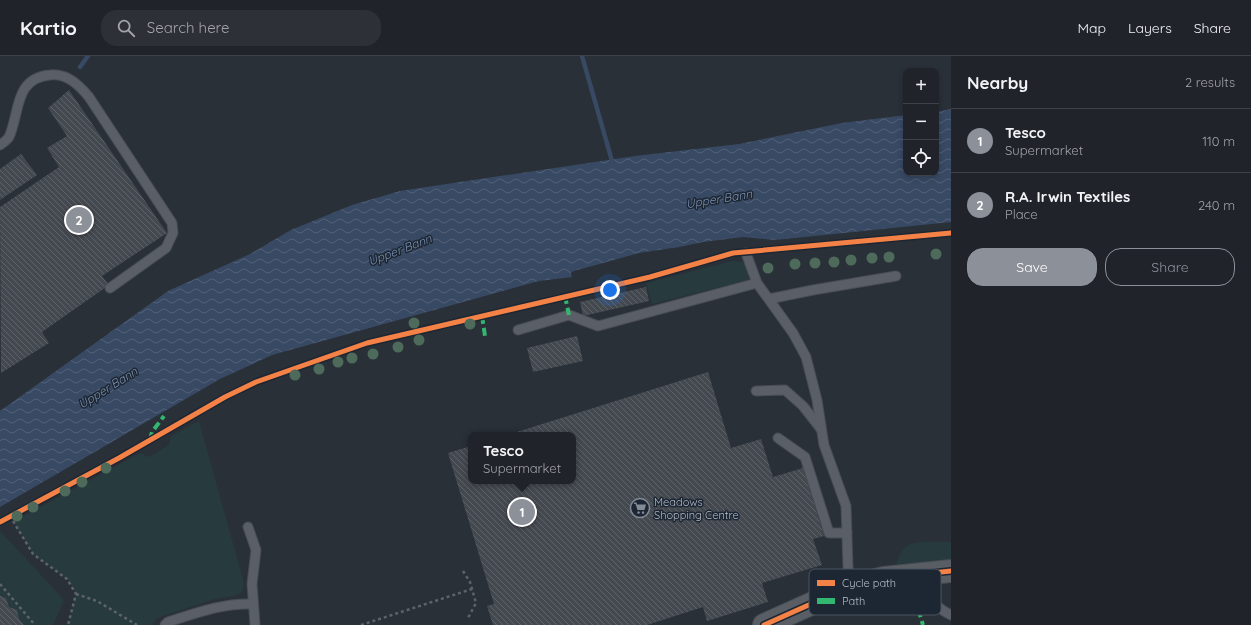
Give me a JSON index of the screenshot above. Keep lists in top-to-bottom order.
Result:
{
  "water": ["Upper Bann"],
  "places": {
    "supermarket": ["Meadows Shopping Centre"]
  },
  "legend": ["Cycle path", "Path"],
  "page": {
    "header": "Kartio",
    "search": "Search here",
    "nav": ["Map", "Layers", "Share"],
    "heading": ["Nearby", "2 results"],
    "map_buttons": ["+", "−"],
    "list": [
      {
        "mark": "1",
        "name": "Tesco",
        "note": "Supermarket",
        "value": "110 m"
      },
      {
        "mark": "2",
        "name": "R.A. Irwin Textiles",
        "note": "Place",
        "value": "240 m"
      }
    ],
    "pins": ["2", "1"],
    "buttons": ["Save", "Share"],
    "popup": ["Tesco", "Supermarket"]
  }
}
